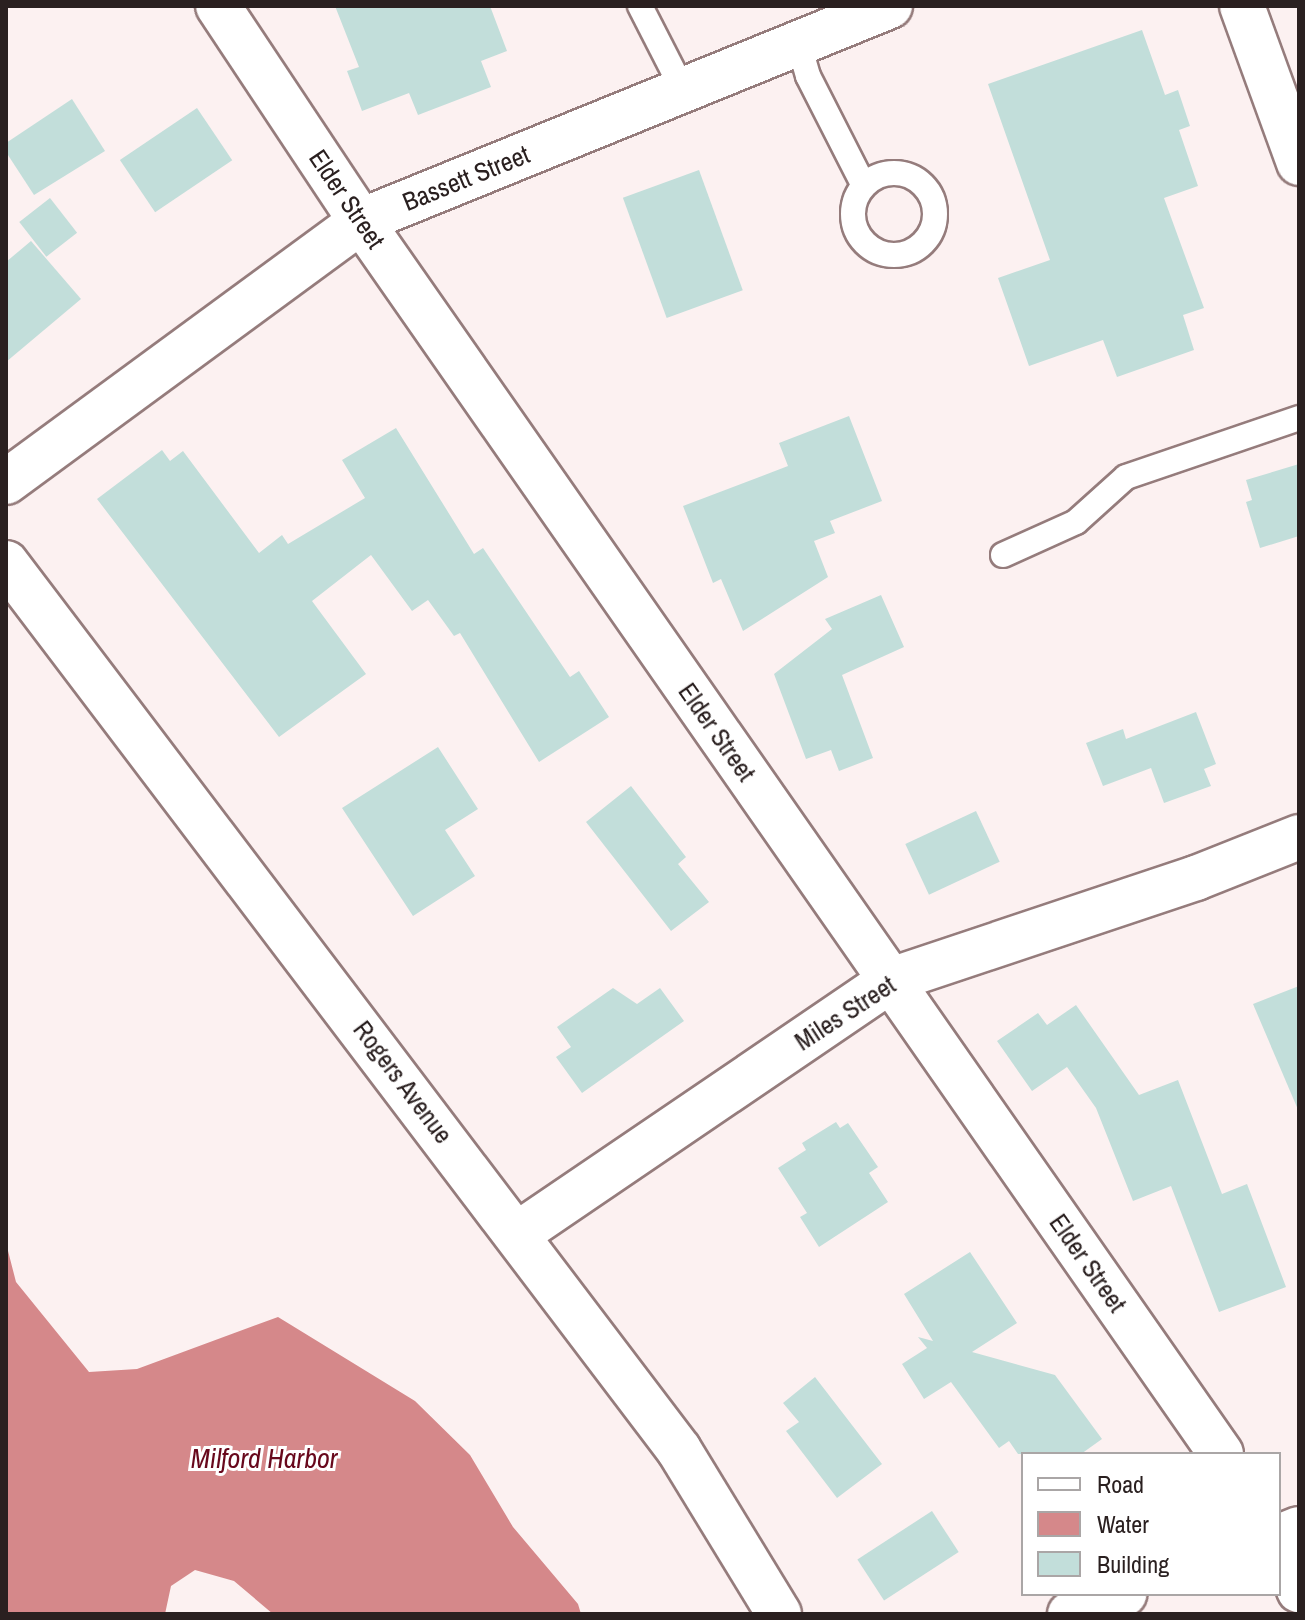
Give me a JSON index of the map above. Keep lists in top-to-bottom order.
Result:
{
  "streets": {
    "street": [
      "Bassett Street",
      "Elder Street",
      "Miles Street",
      "Rogers Avenue"
    ]
  },
  "crossings": [
    ["Bassett Street", "Elder Street"],
    ["Elder Street", "Miles Street"],
    ["Miles Street", "Rogers Avenue"]
  ],
  "water": ["Milford Harbor"],
  "legend": ["Road", "Water", "Building"]
}
